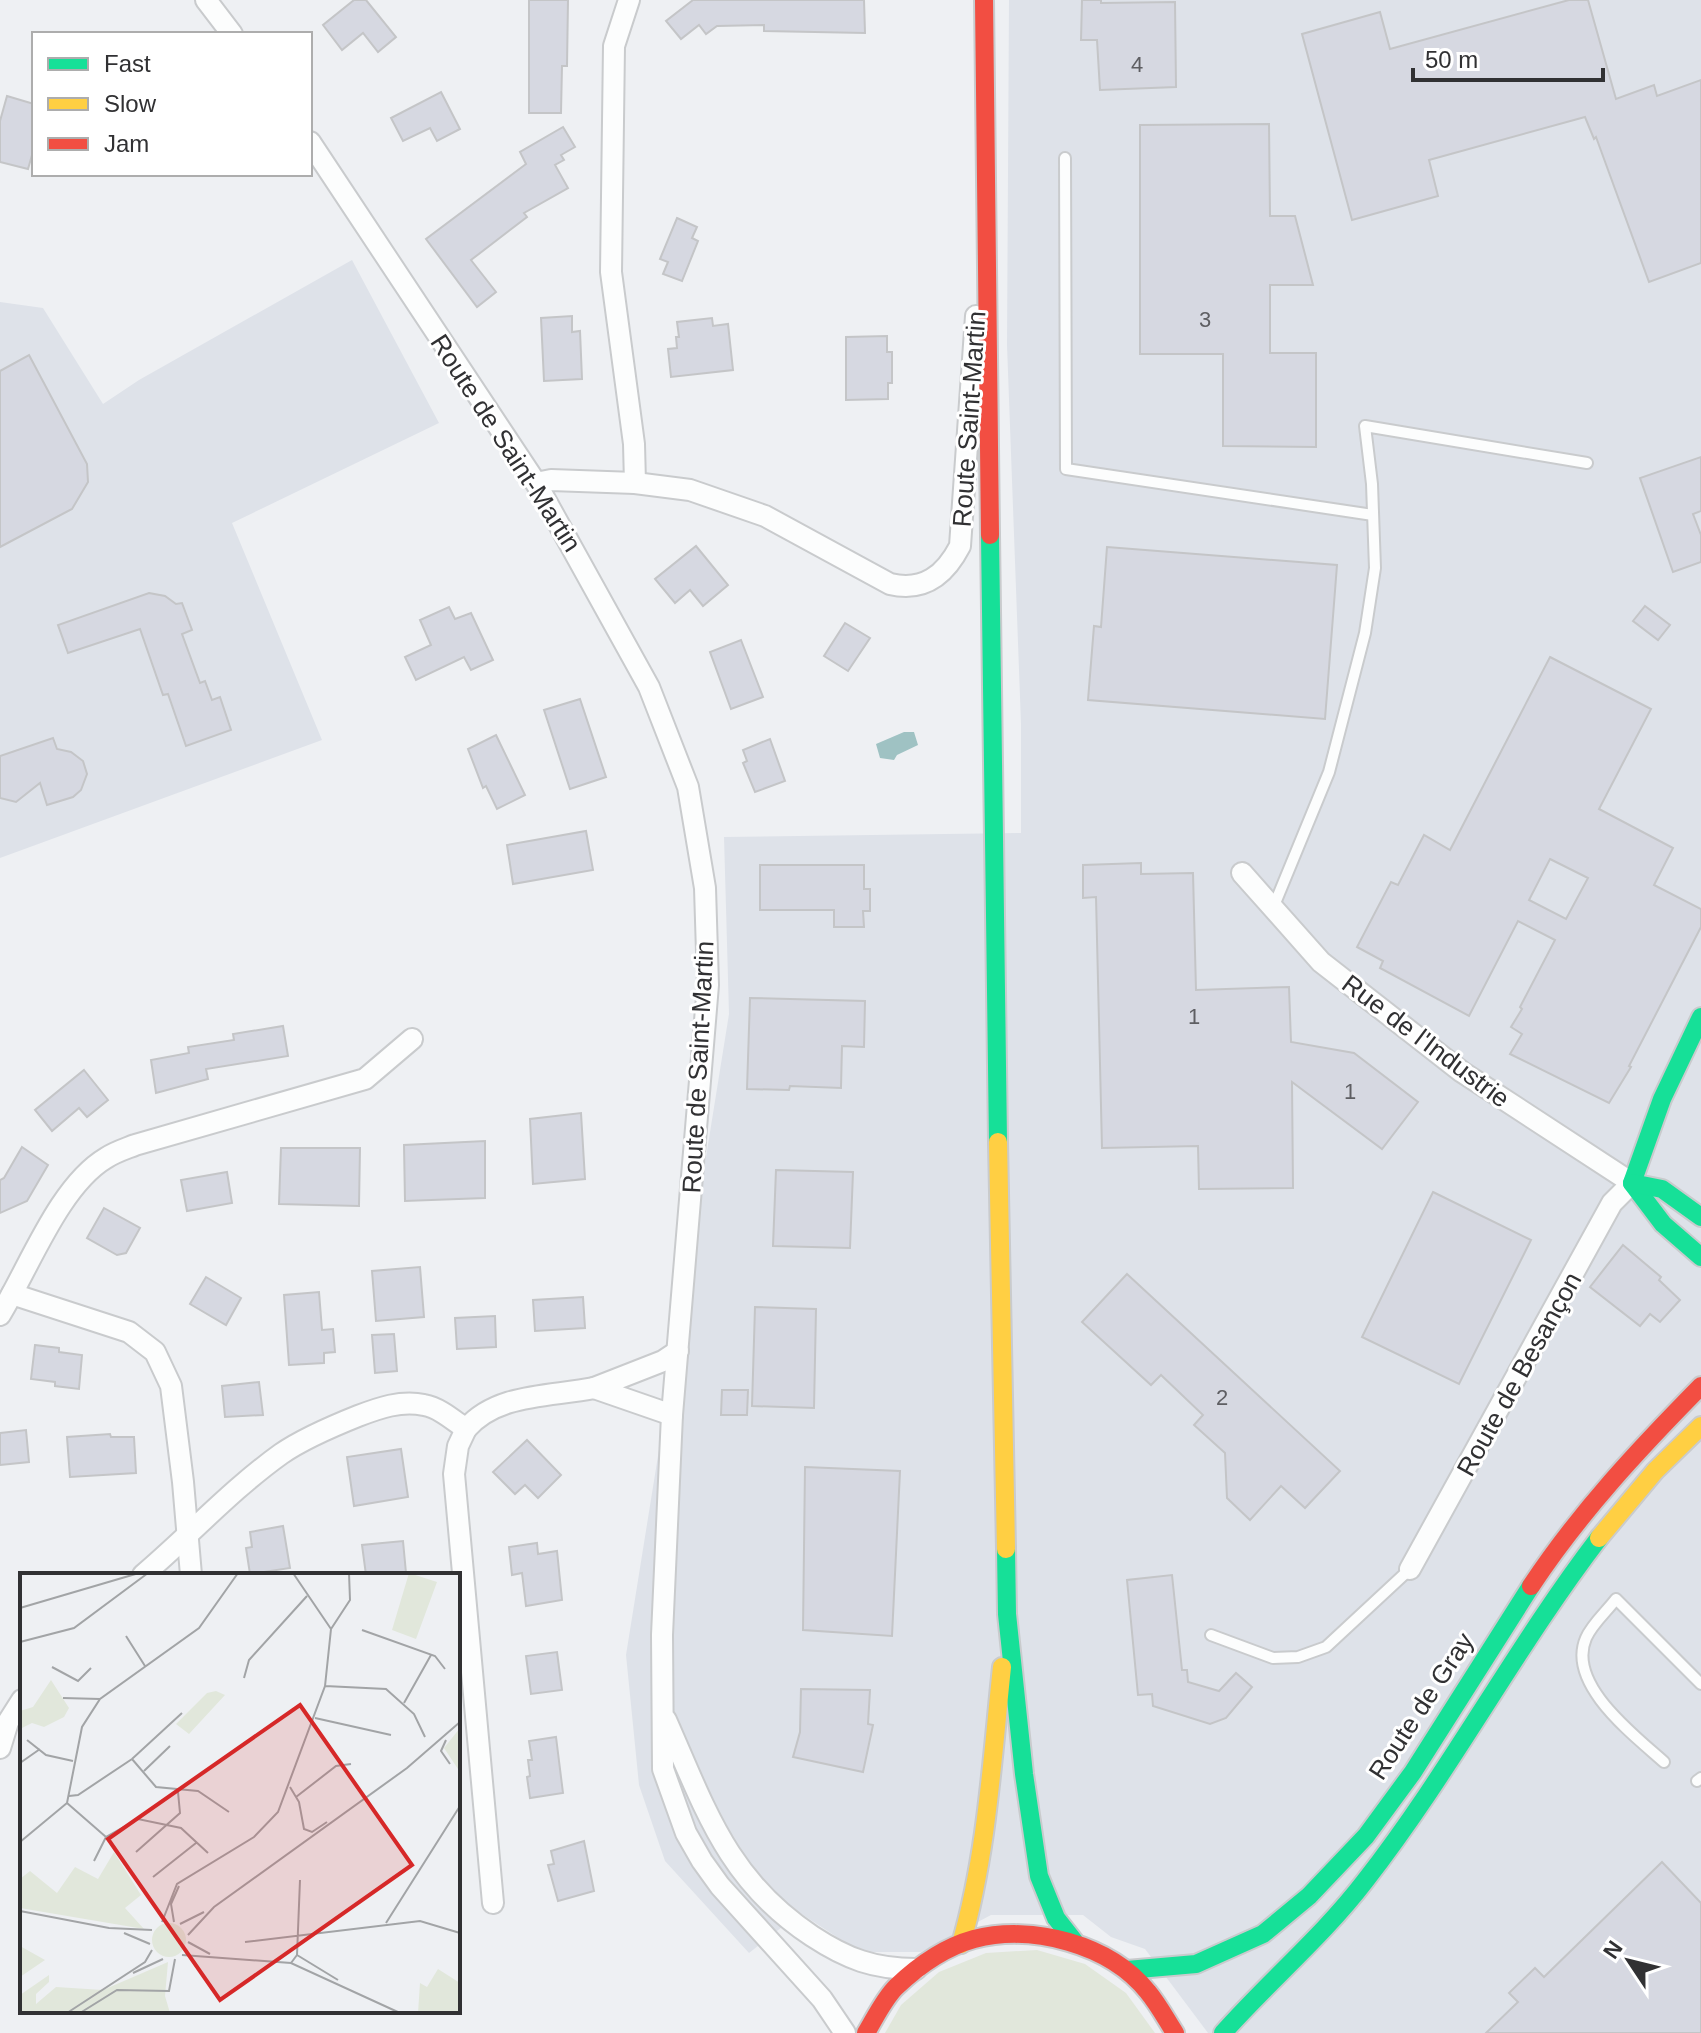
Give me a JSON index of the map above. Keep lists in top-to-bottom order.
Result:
{
  "streets": {
    "main road": ["Route de Besançon", "Route de Gray"],
    "street": ["Route Saint-Martin", "Route de Saint-Martin", "Rue de l'Industrie"]
  },
  "crossings": [
    ["Route Saint-Martin", "Route de Saint-Martin"],
    ["Rue de l'Industrie", "Route de Besançon"]
  ],
  "house_numbers": [
    "4",
    "3",
    "1",
    "1",
    "2"
  ],
  "legend": ["Fast", "Slow", "Jam"],
  "scale_bar": "50 m",
  "north": "top left"
}
